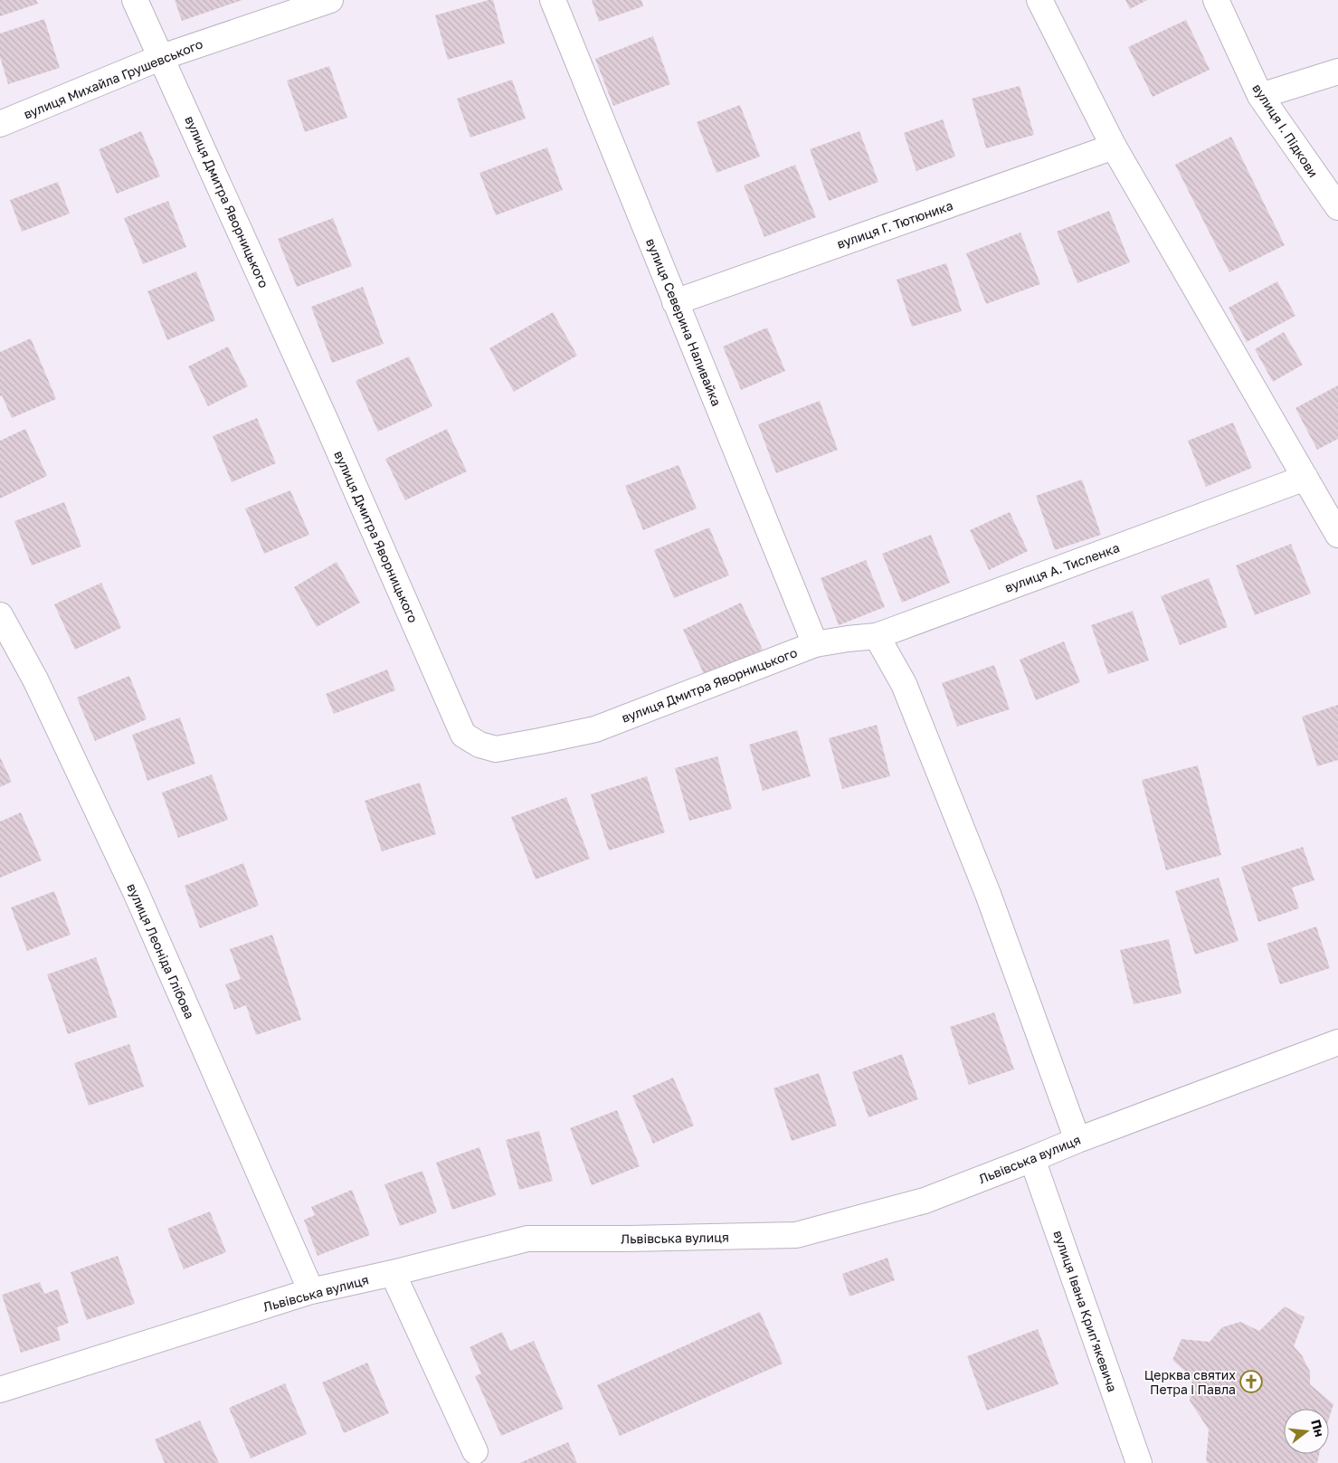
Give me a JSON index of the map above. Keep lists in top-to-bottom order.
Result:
{
  "streets": {
    "street": [
      "вулиця Михайла Грушевського",
      "вулиця І. Підкови",
      "вулиця Дмитра Яворницького",
      "вулиця Г. Тютюника",
      "вулиця Северина Наливайка",
      "вулиця А. Тисленка",
      "вулиця Леоніда Глібова",
      "Львівська вулиця",
      "вулиця Івана Крипʼякевича"
    ]
  },
  "crossings": [
    ["вулиця Михайла Грушевського", "вулиця Дмитра Яворницького"],
    ["вулиця Дмитра Яворницького", "вулиця Северина Наливайка"],
    ["вулиця Дмитра Яворницького", "вулиця А. Тисленка"],
    ["вулиця Г. Тютюника", "вулиця Северина Наливайка"],
    ["вулиця Северина Наливайка", "вулиця А. Тисленка"],
    ["вулиця Леоніда Глібова", "Львівська вулиця"],
    ["Львівська вулиця", "вулиця Івана Крипʼякевича"]
  ],
  "places": {
    "church": ["Церква святих Петра і Павла"]
  },
  "north": "right"
}
